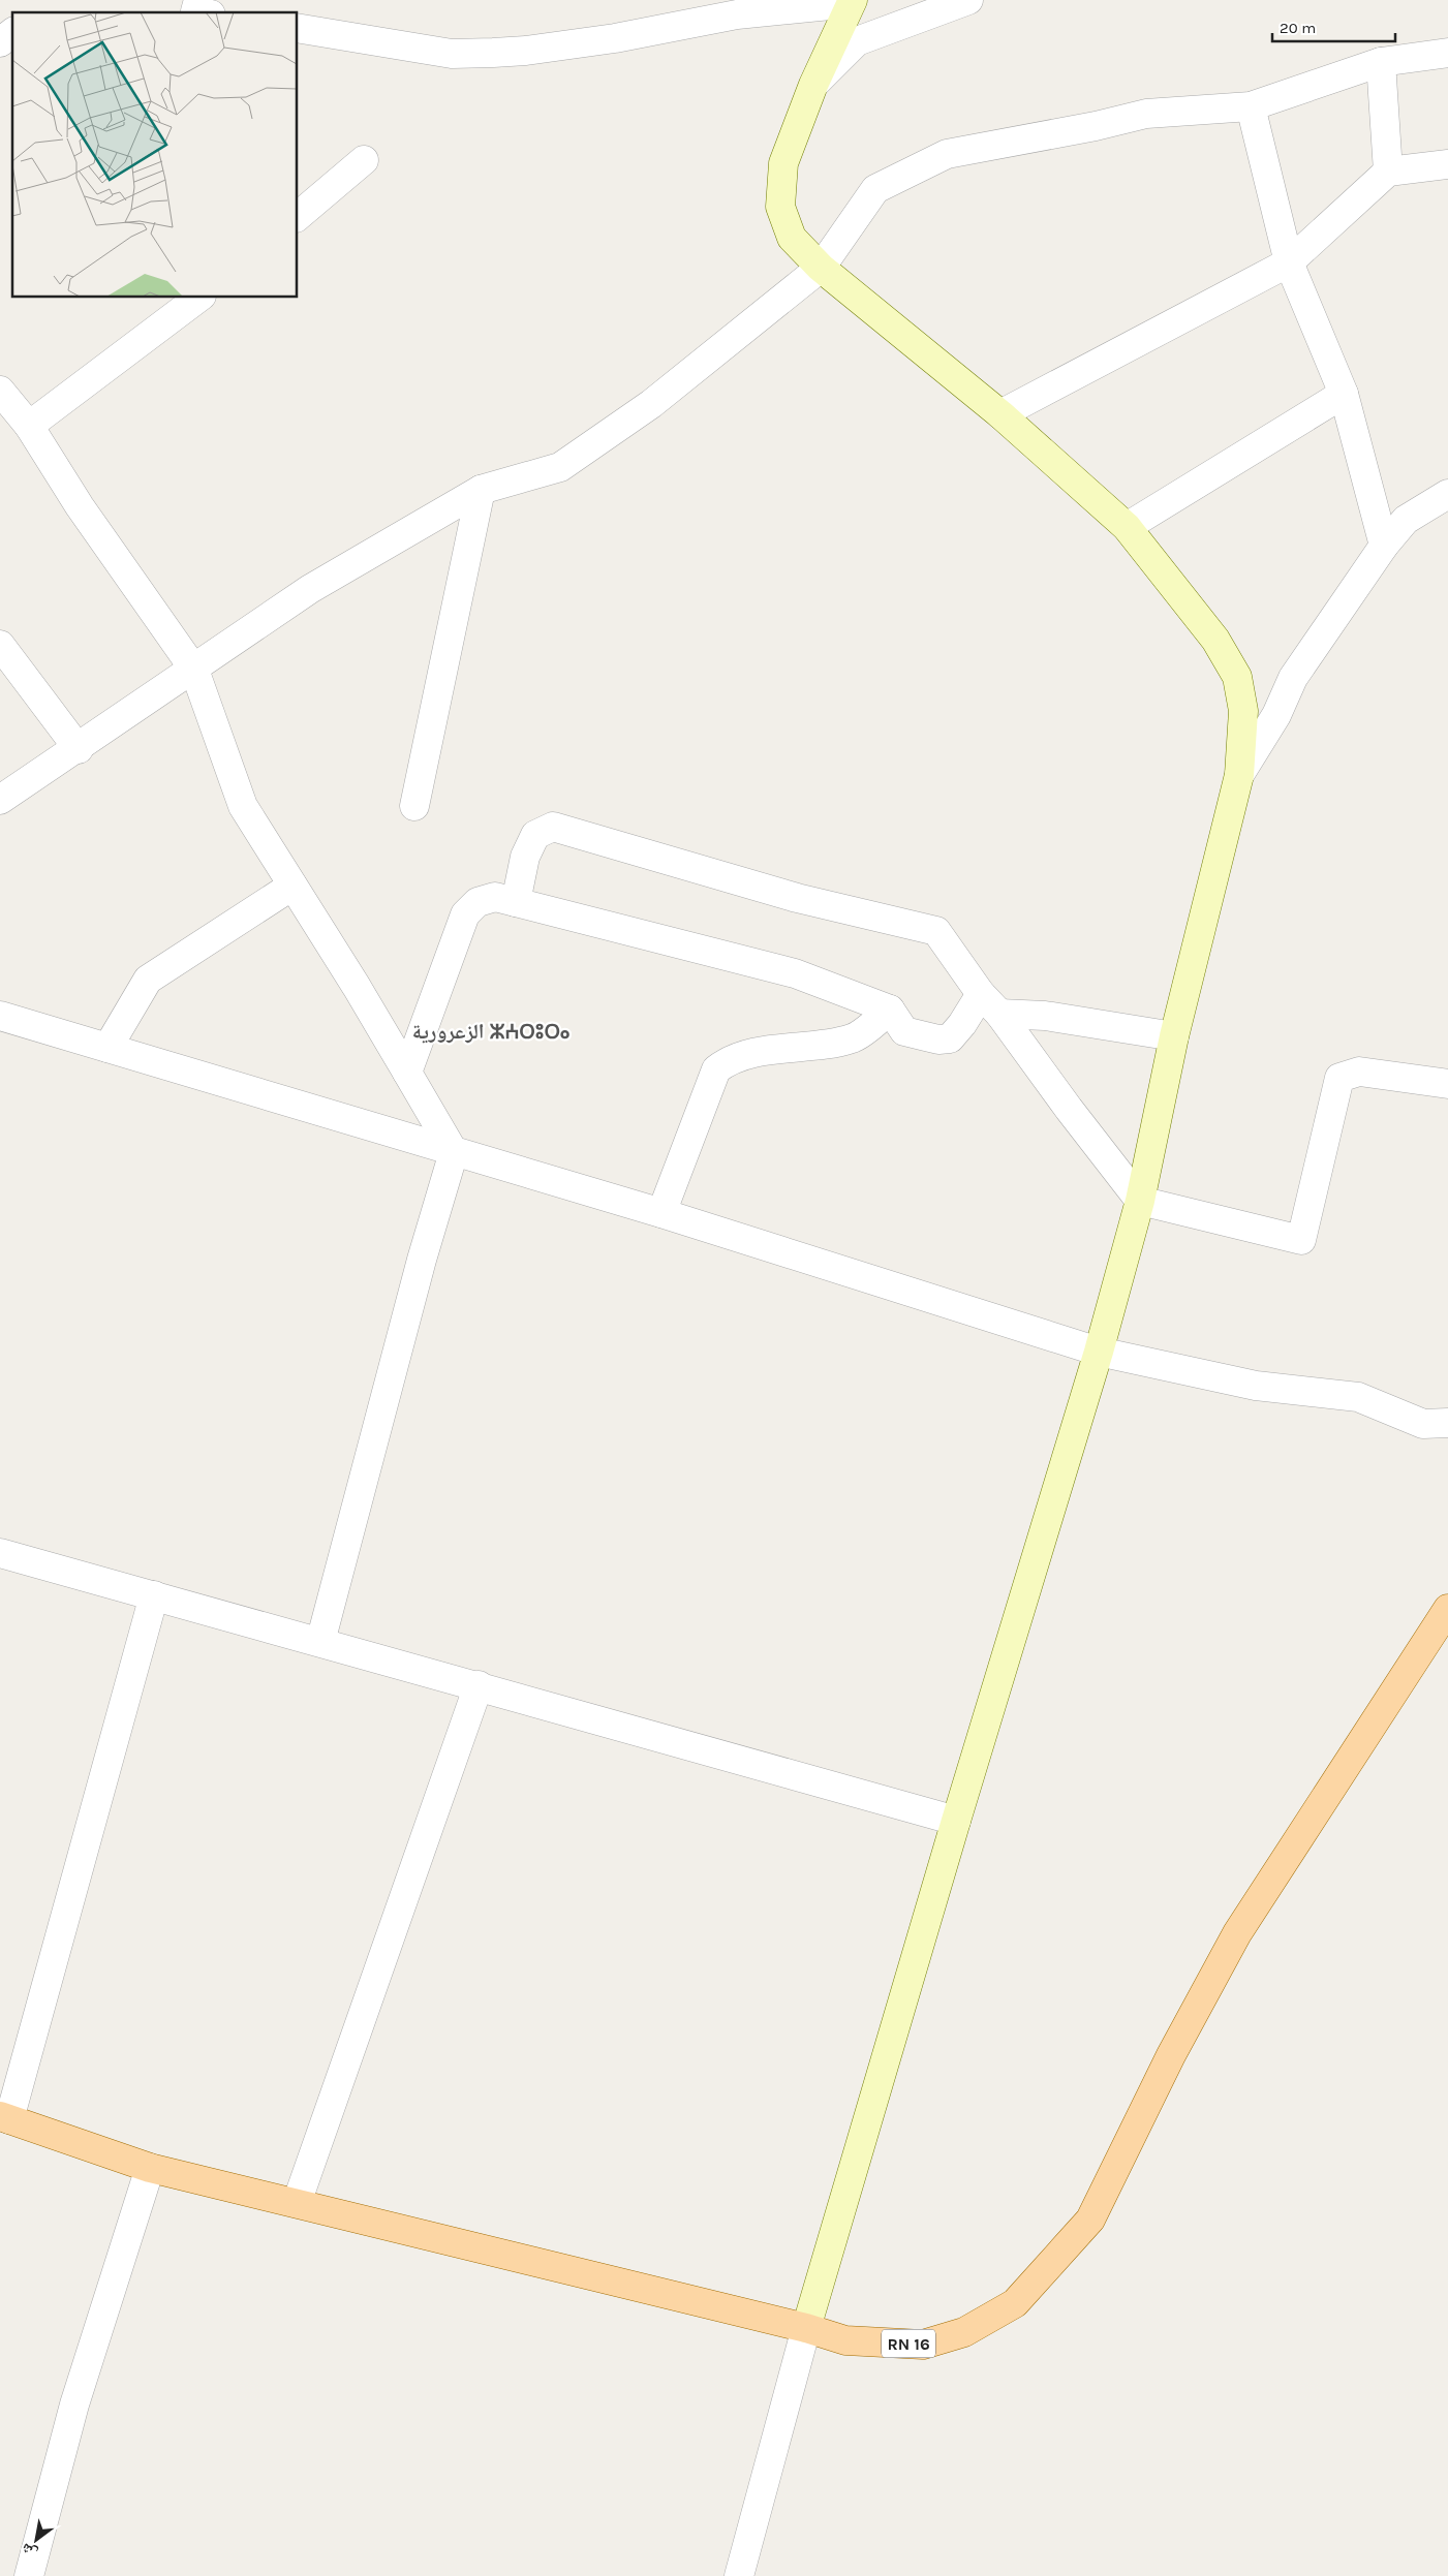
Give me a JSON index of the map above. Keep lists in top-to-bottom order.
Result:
{
  "streets": {
    "main road": ["RN 16"]
  },
  "districts": ["الزعرورية ⵣⵄⵔⵓⵔⴰ"],
  "scale_bar": "20 m",
  "north": "bottom left"
}
